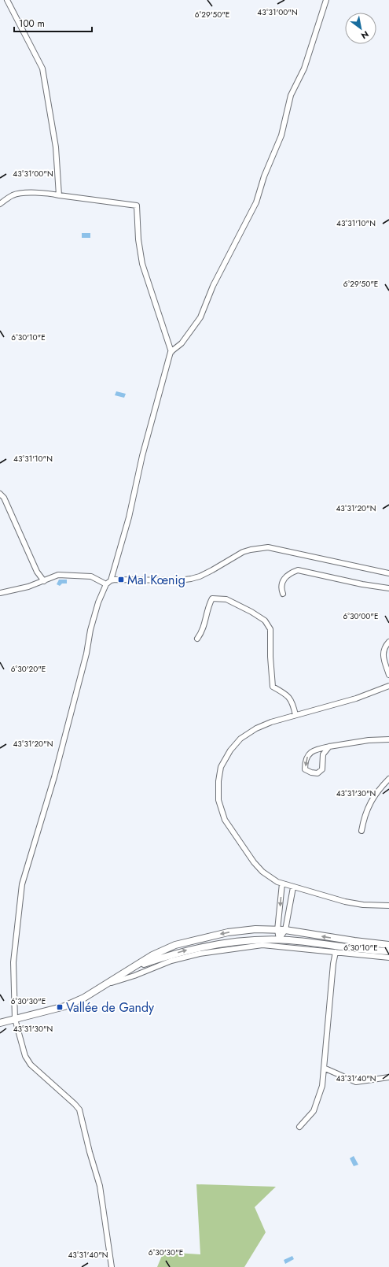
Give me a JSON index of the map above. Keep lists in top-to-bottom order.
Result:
{
  "places": {
    "transit": ["Mal Kœnig", "Vallée de Gandy"]
  },
  "scale_bar": "100 m",
  "north": "bottom right",
  "coordinates": [
    "43°31'00\"N",
    "6°29'50\"E",
    "43°31'10\"N",
    "6°30'10\"E",
    "43°31'20\"N",
    "6°30'00\"E",
    "6°30'20\"E",
    "43°31'30\"N",
    "6°30'30\"E",
    "43°31'40\"N"
  ]
}
